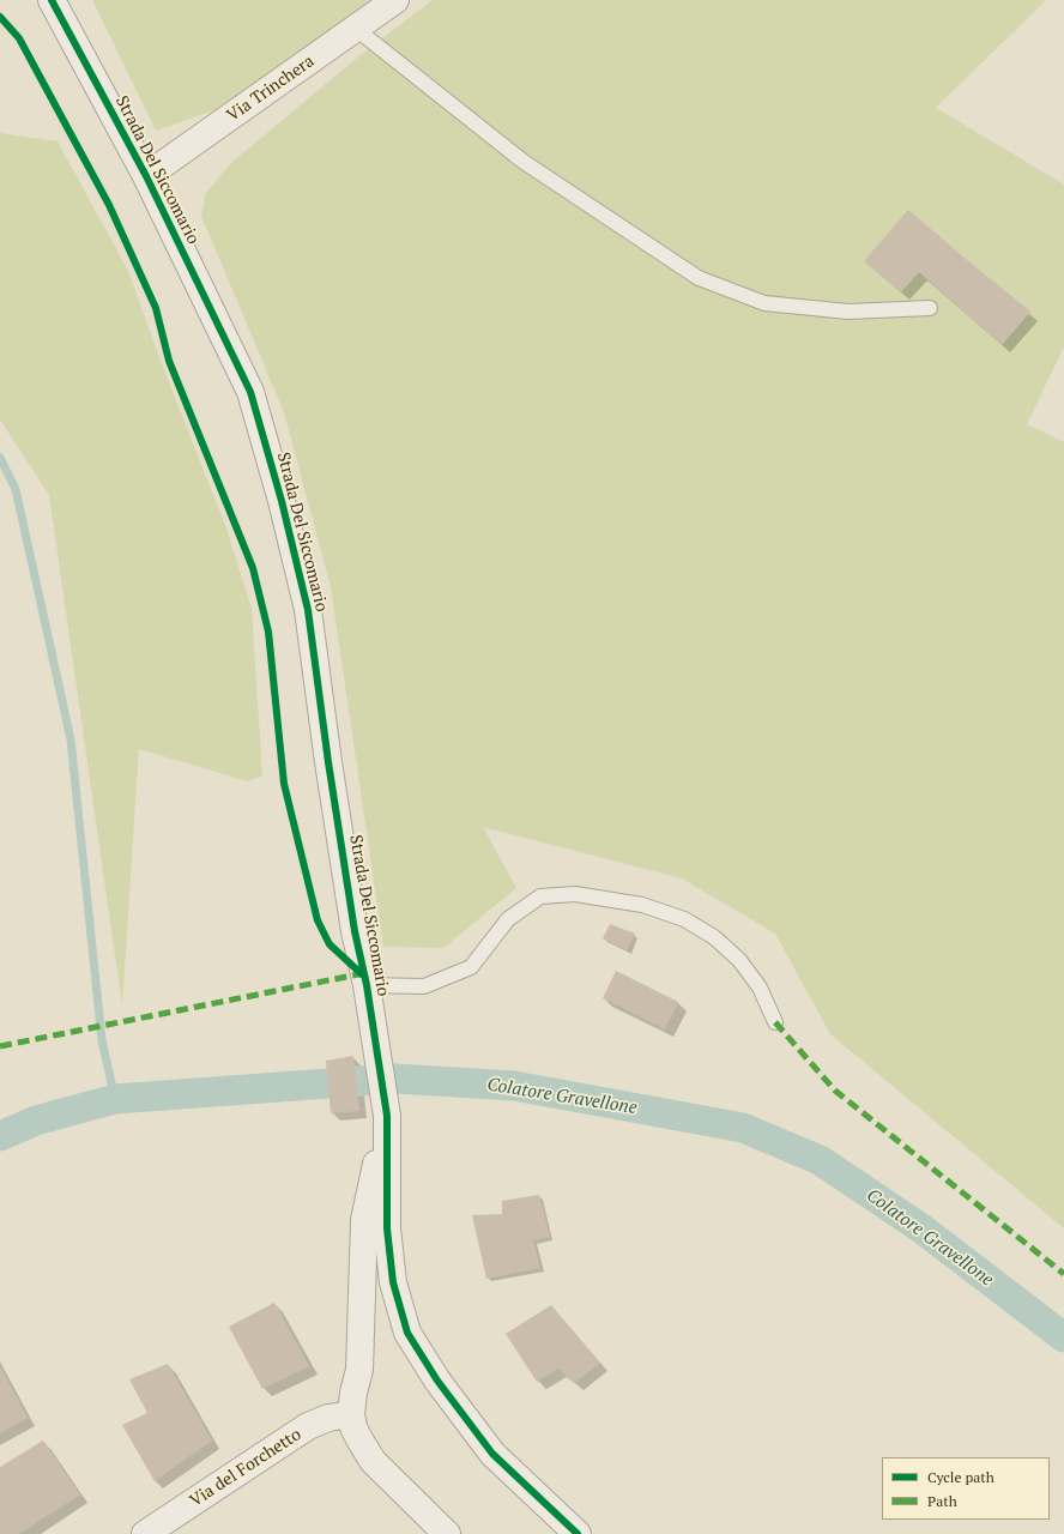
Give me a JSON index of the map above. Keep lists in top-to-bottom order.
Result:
{
  "streets": {
    "street": ["Via Trinchera", "Strada Del Siccomario", "Via del Forchetto"]
  },
  "crossings": [
    ["Via Trinchera", "Strada Del Siccomario"]
  ],
  "water": ["Colatore Gravellone"],
  "legend": ["Cycle path", "Path"]
}
